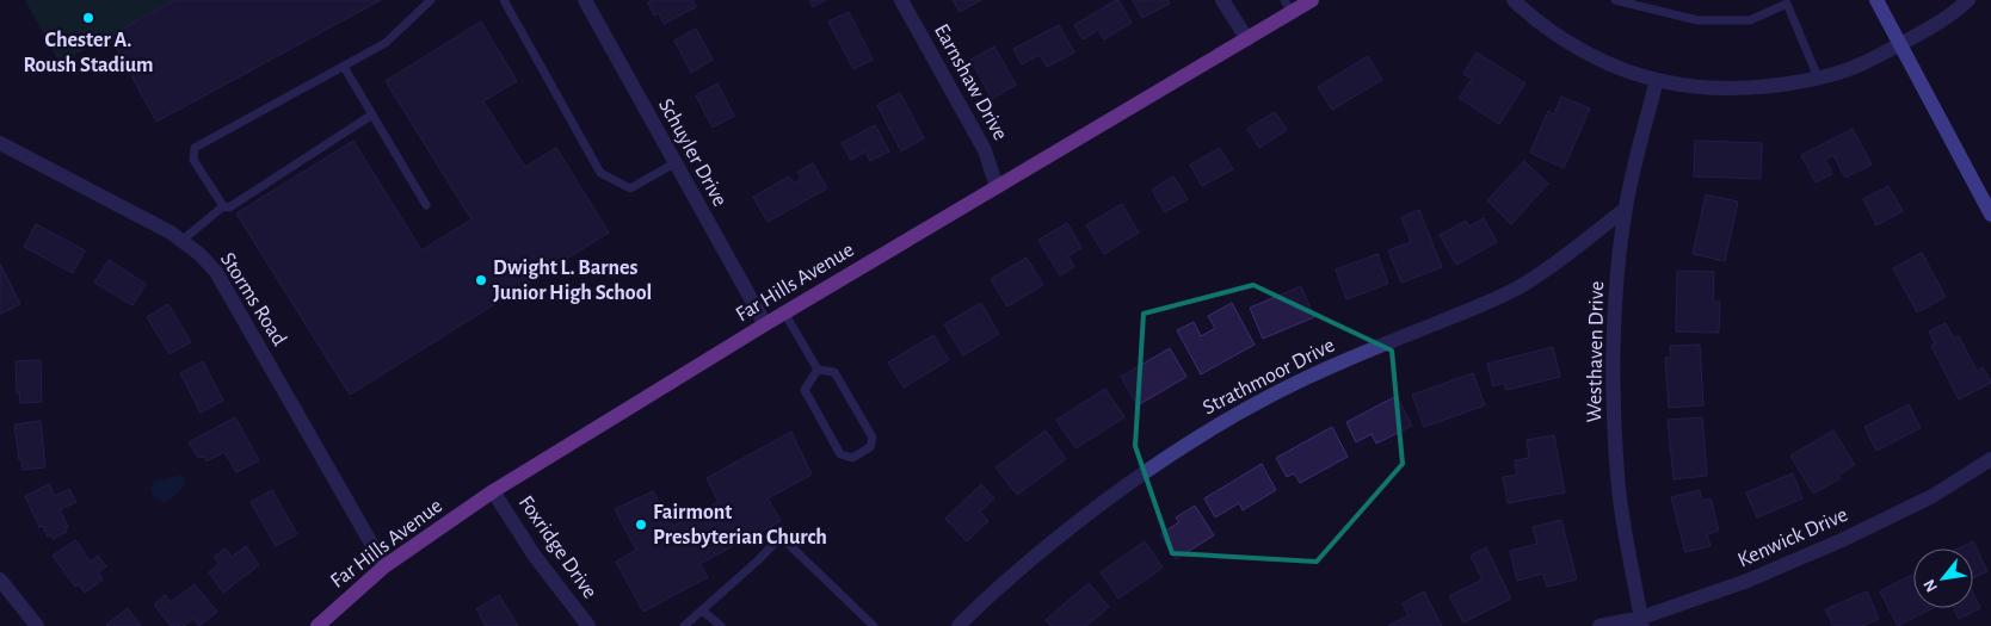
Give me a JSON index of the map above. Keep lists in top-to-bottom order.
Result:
{
  "streets": {
    "main road": ["Far Hills Avenue"],
    "street": [
      "Earnshaw Drive",
      "Schuyler Drive",
      "Storms Road",
      "Westhaven Drive",
      "Strathmoor Drive",
      "Kenwick Drive",
      "Foxridge Drive"
    ]
  },
  "crossings": [
    ["Earnshaw Drive", "Far Hills Avenue"],
    ["Schuyler Drive", "Far Hills Avenue"],
    ["Far Hills Avenue", "Storms Road"],
    ["Far Hills Avenue", "Foxridge Drive"],
    ["Westhaven Drive", "Strathmoor Drive"],
    ["Westhaven Drive", "Kenwick Drive"]
  ],
  "places": ["Chester A. Roush Stadium", "Dwight L. Barnes Junior High School", "Fairmont Presbyterian Church"],
  "north": "bottom left"
}
